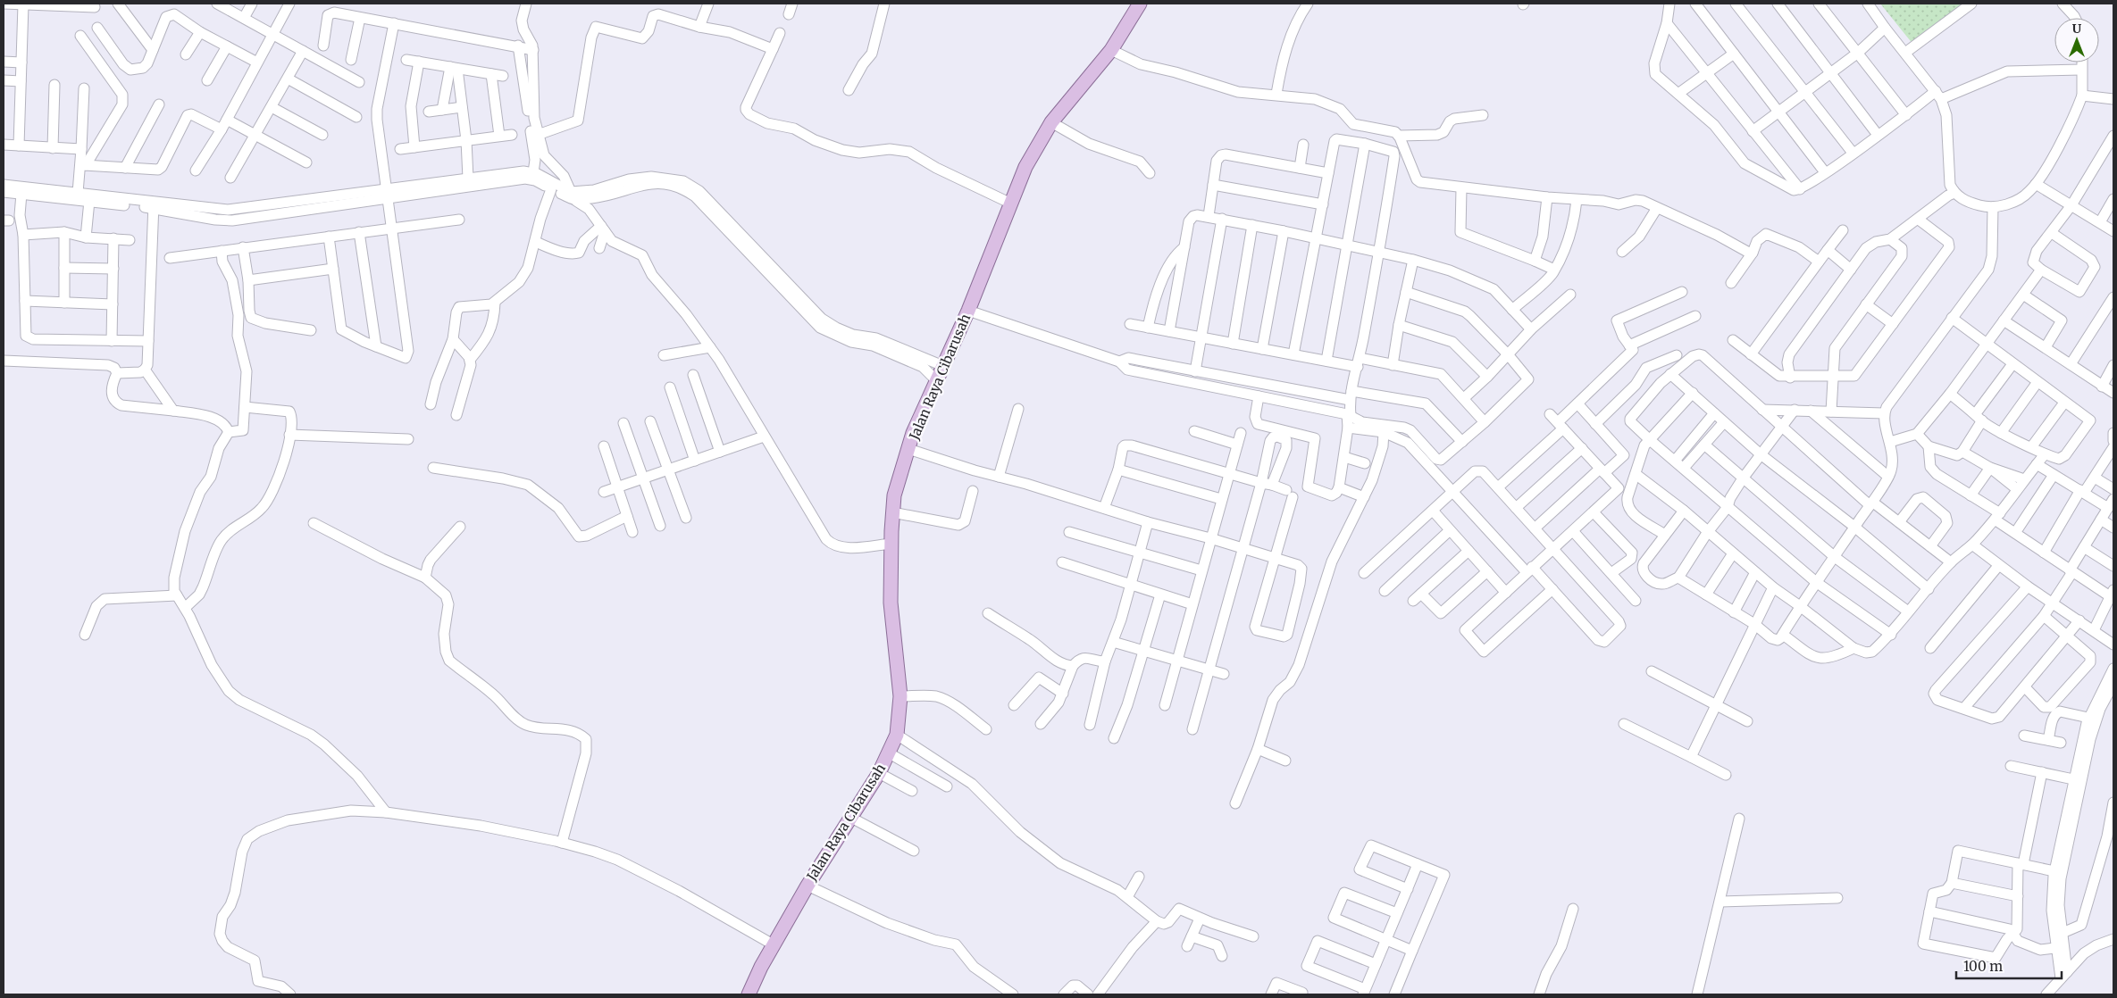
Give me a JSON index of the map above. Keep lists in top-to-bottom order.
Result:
{
  "streets": {
    "main road": ["Jalan Raya Cibarusah"]
  },
  "scale_bar": "100 m",
  "north": "top"
}
